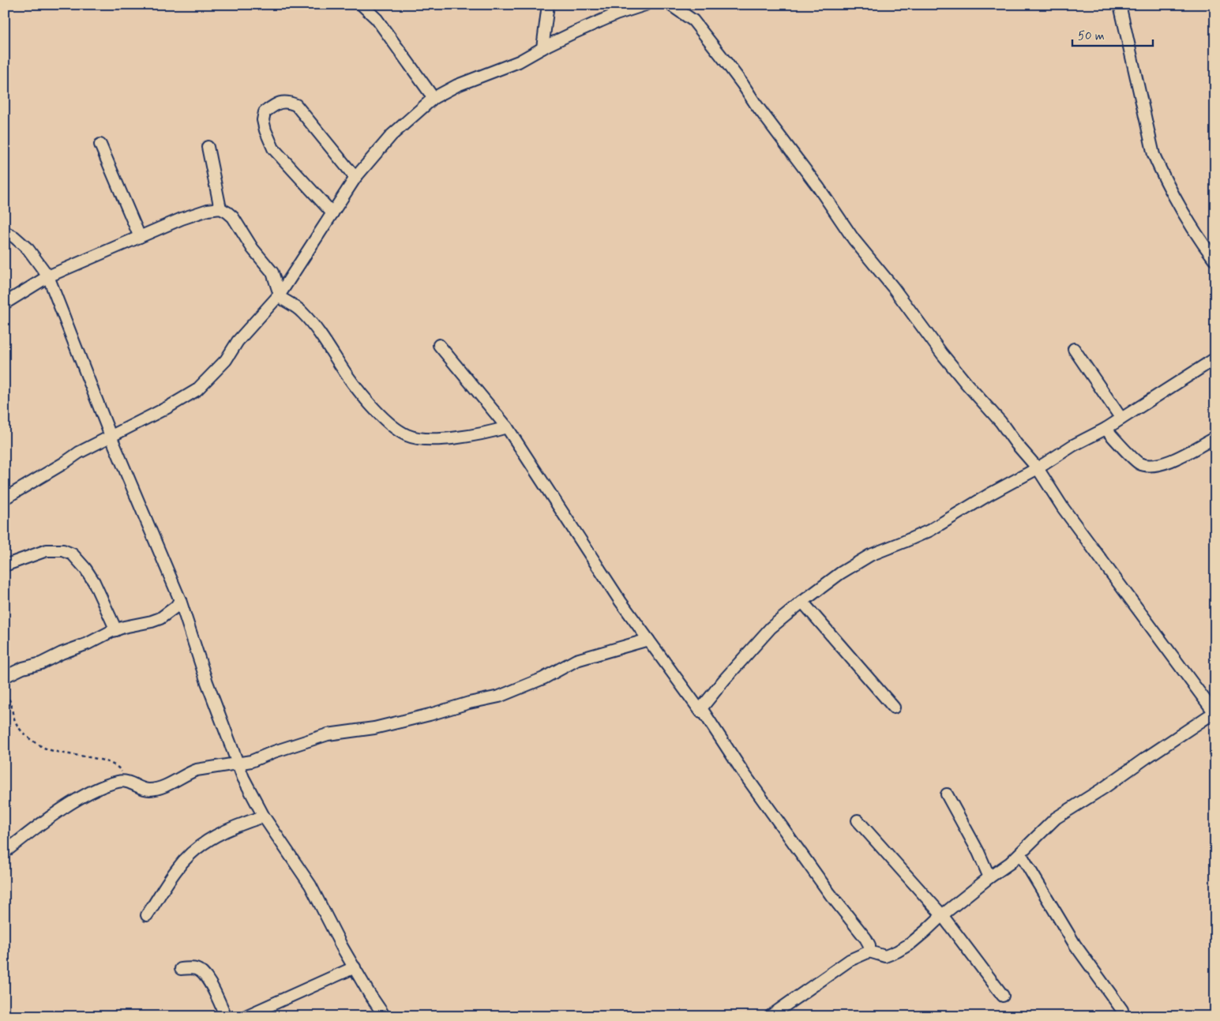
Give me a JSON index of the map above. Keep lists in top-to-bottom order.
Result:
{
  "scale_bar": "50 m"
}
